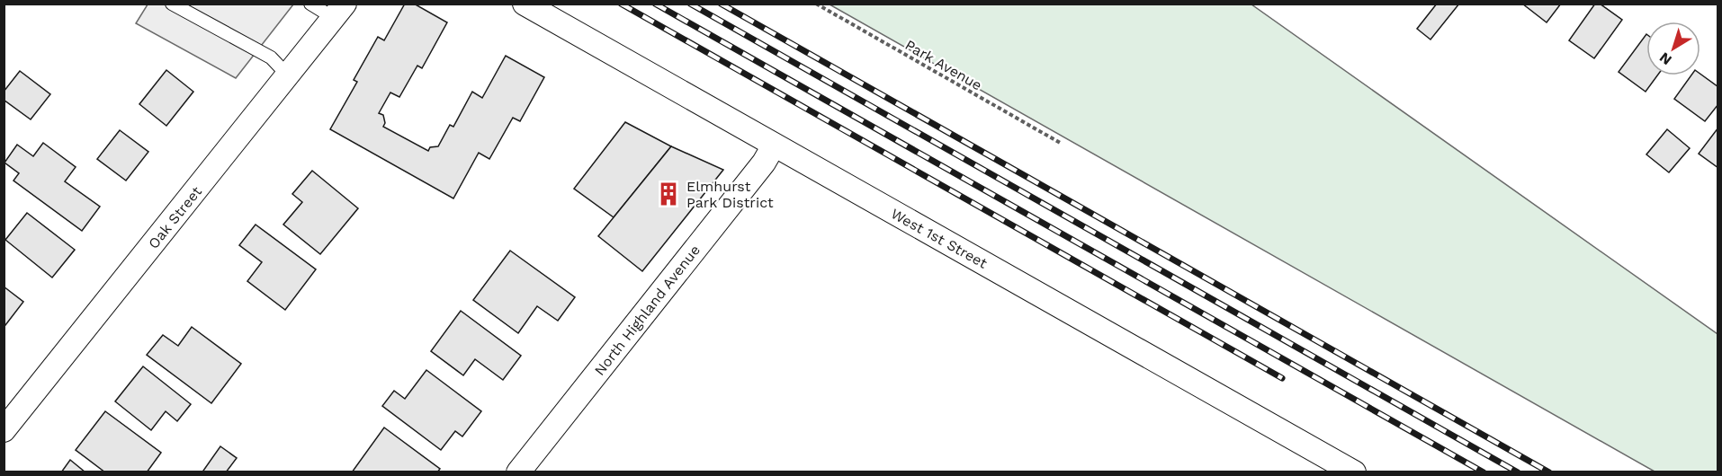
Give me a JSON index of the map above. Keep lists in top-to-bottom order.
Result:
{
  "streets": {
    "street": ["Oak Street", "West 1st Street", "North Highland Avenue"],
    "path": ["Park Avenue"]
  },
  "crossings": [
    ["West 1st Street", "North Highland Avenue"]
  ],
  "places": {
    "building": ["Elmhurst Park District"]
  },
  "north": "bottom left"
}
